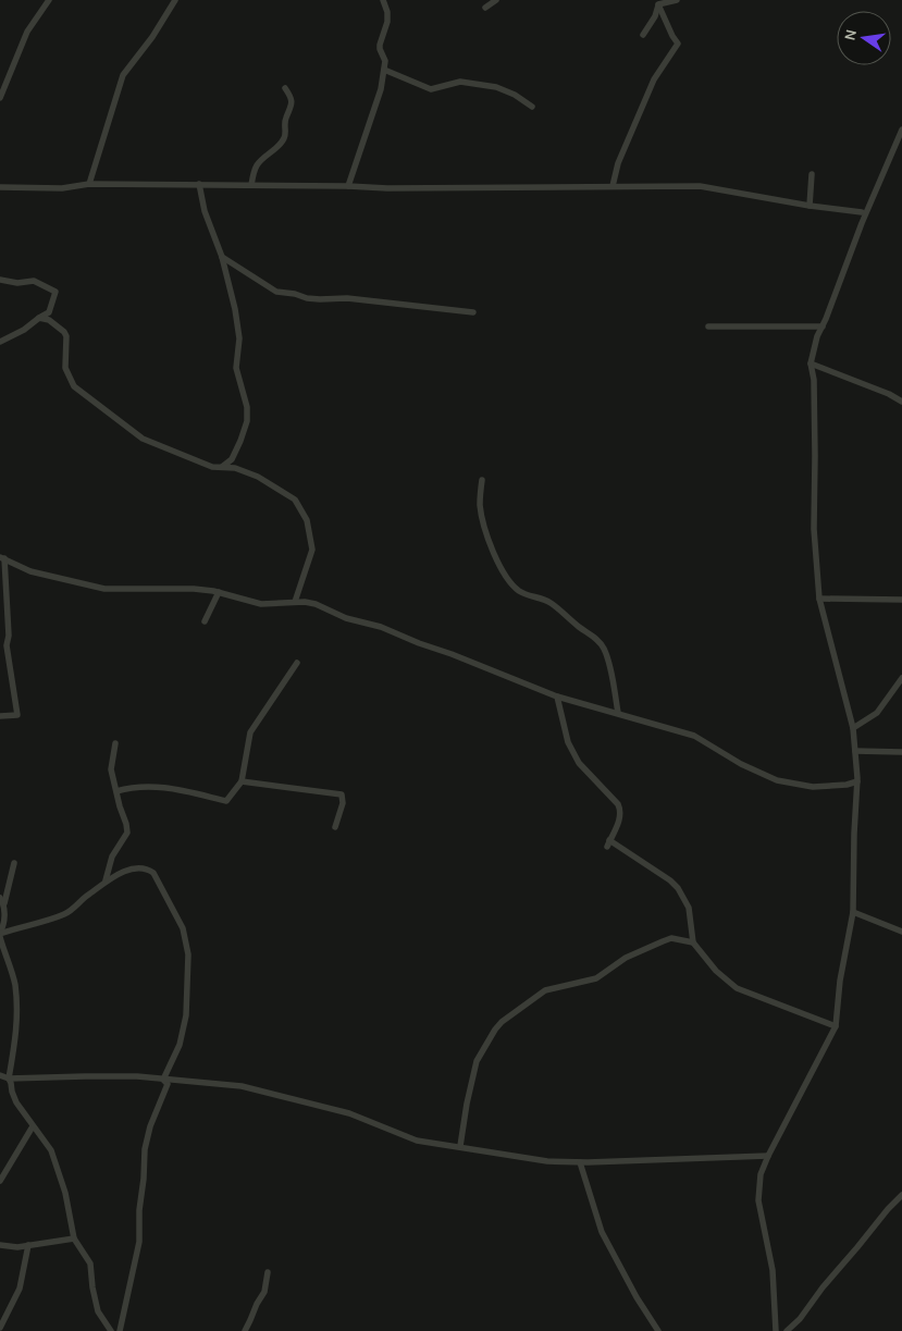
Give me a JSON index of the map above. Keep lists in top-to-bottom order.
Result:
{
  "north": "left"
}
